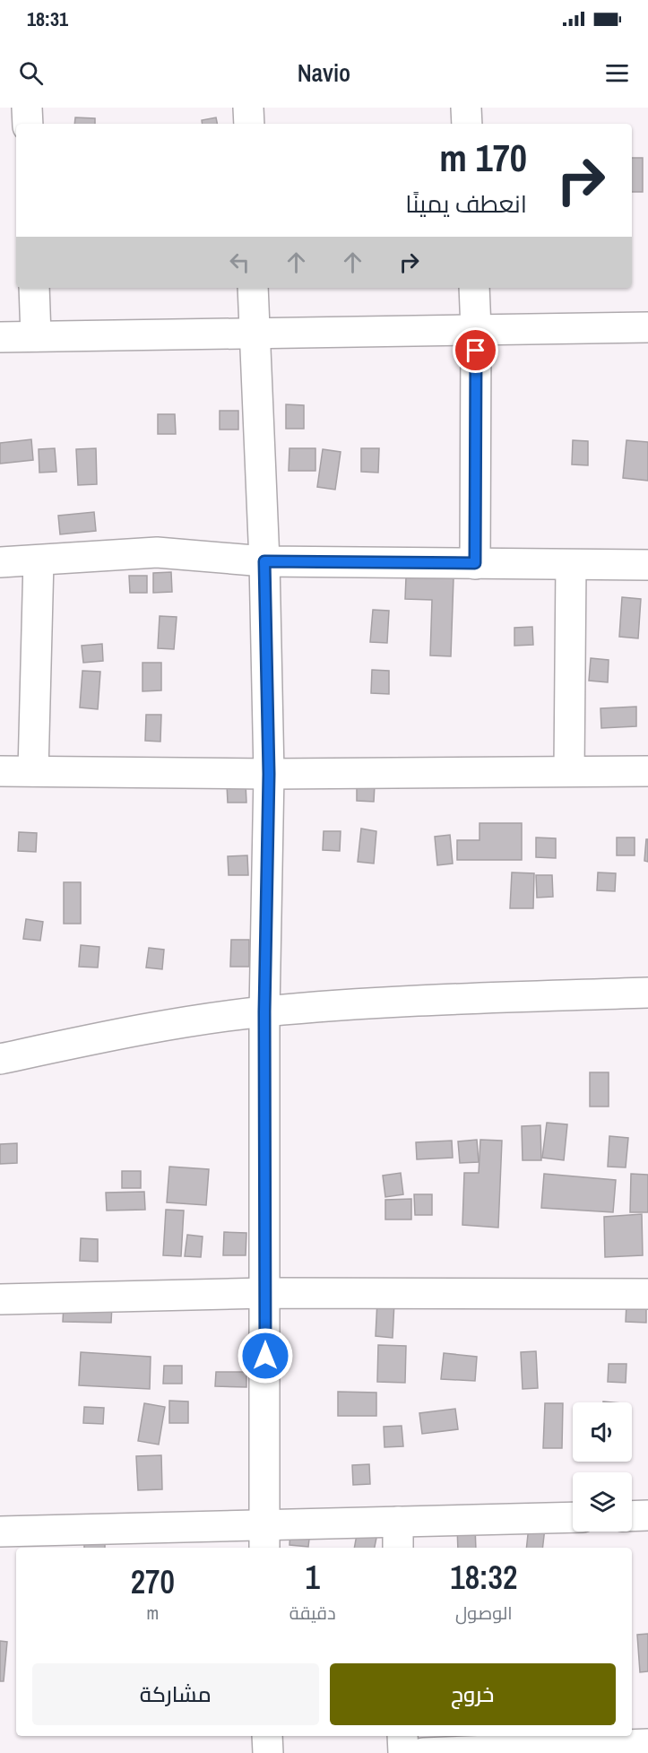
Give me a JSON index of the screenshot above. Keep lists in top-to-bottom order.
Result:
{
  "page": {
    "status": "18:31",
    "header": "Navio",
    "turn": ["170 m", "انعطف يمينًا"],
    "eta": [
      "18:32",
      "الوصول",
      "1",
      "دقيقة",
      "270",
      "m"
    ],
    "buttons": ["خروج", "مشاركة"]
  }
}
